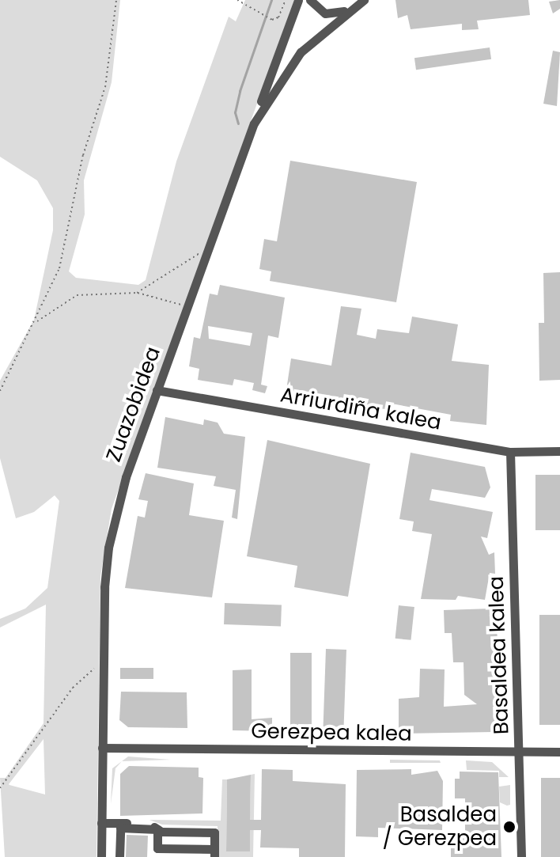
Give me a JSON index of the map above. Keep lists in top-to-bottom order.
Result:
{
  "streets": {
    "street": [
      "Zuazobidea",
      "Arriurdiña kalea",
      "Basaldea kalea",
      "Gerezpea kalea"
    ]
  },
  "crossings": [
    ["Zuazobidea", "Arriurdiña kalea"],
    ["Zuazobidea", "Gerezpea kalea"],
    ["Arriurdiña kalea", "Basaldea kalea"],
    ["Basaldea kalea", "Gerezpea kalea"]
  ],
  "places": ["Basaldea / Gerezpea"]
}
